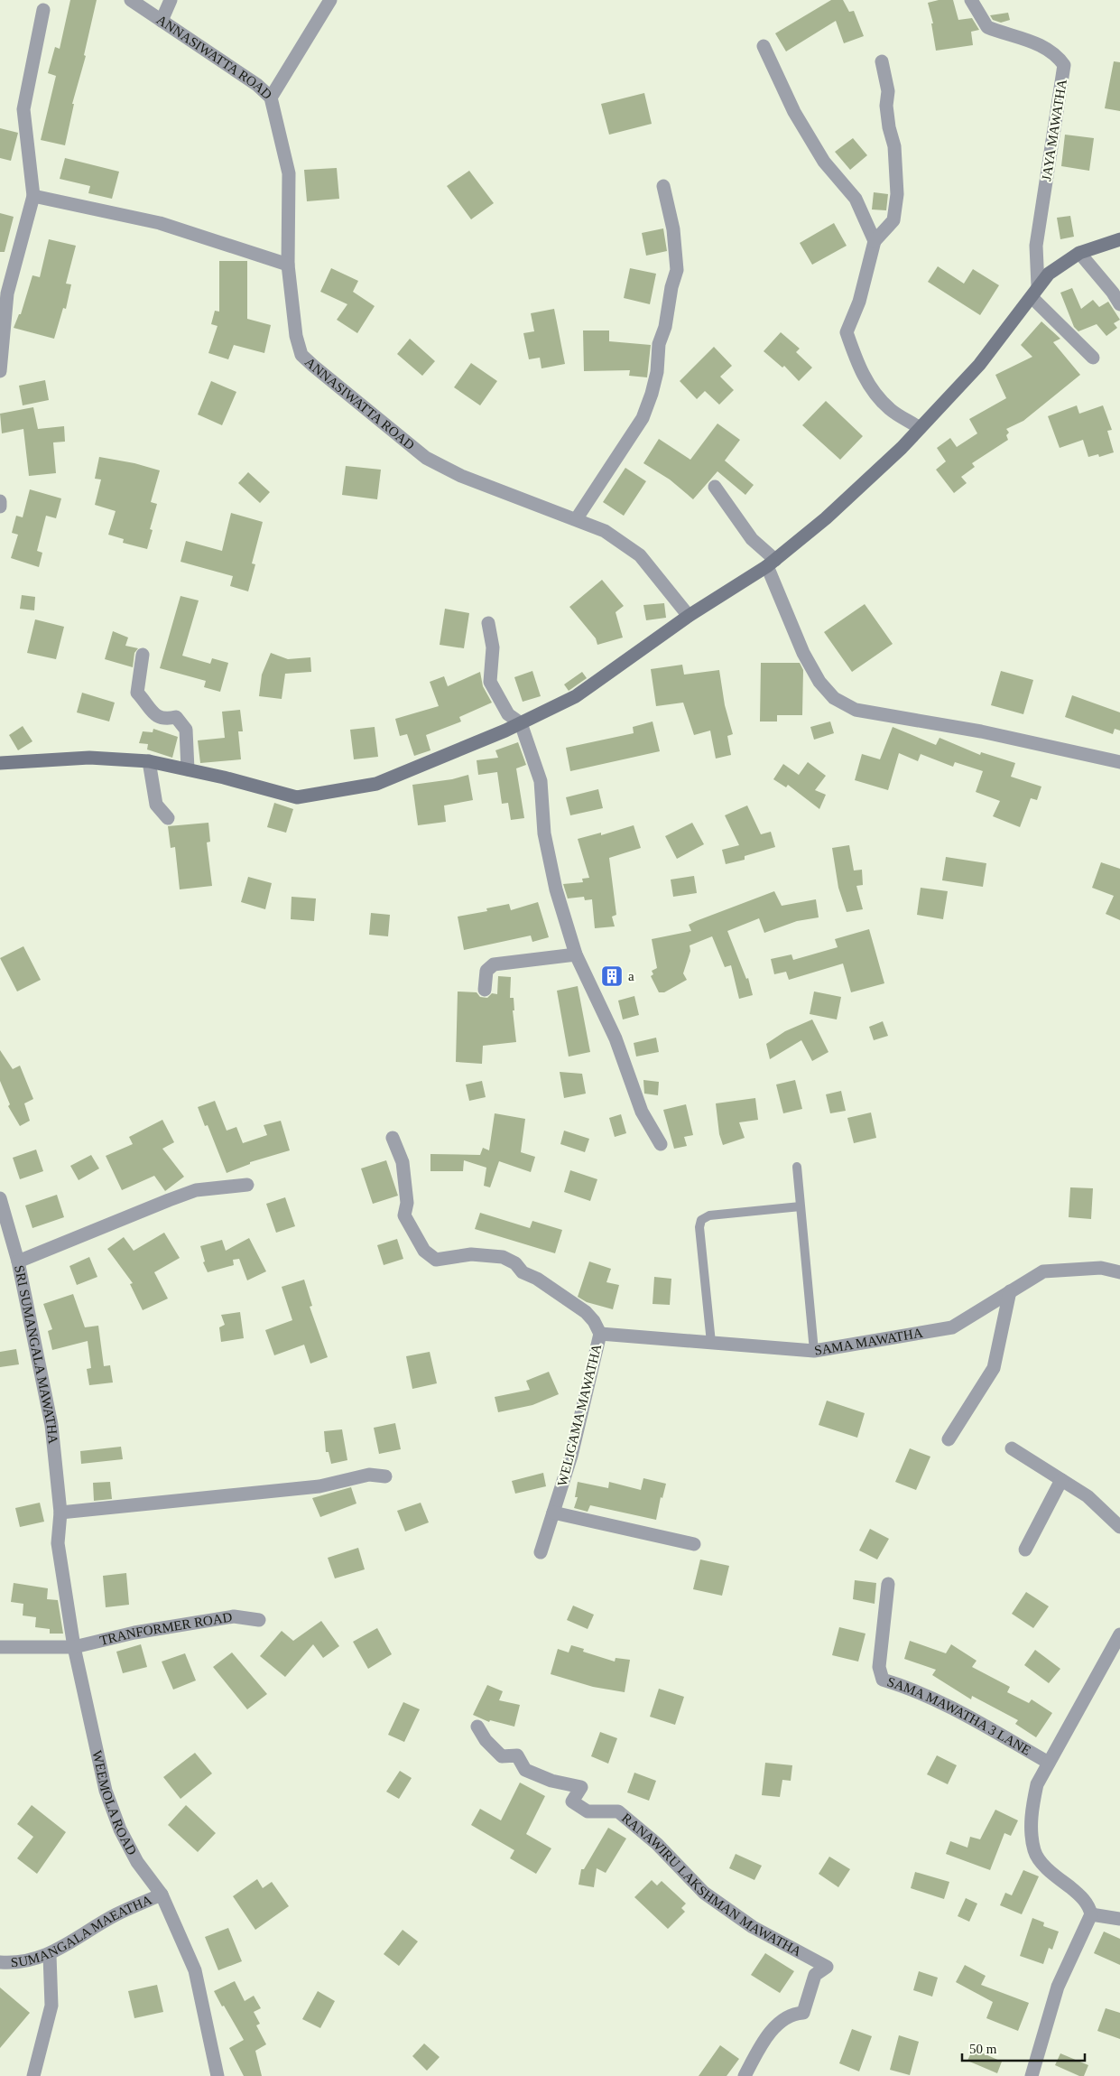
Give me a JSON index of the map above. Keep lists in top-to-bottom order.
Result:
{
  "streets": {
    "street": [
      "ANNASIWATTA ROAD",
      "JAYA MAWATHA",
      "SAMA MAWATHA",
      "SRI SUMANGALA MAWATHA",
      "WELIGAMA MAWATHA",
      "TRANFORMER ROAD",
      "SAMA MAWATHA 3 LANE",
      "WEEMOLA ROAD",
      "RANAWIRU LAKSHMAN MAWATHA",
      "SUMANGALA MAEATHA"
    ]
  },
  "crossings": [
    ["SAMA MAWATHA", "WELIGAMA MAWATHA"],
    ["SRI SUMANGALA MAWATHA", "WEEMOLA ROAD"],
    ["TRANFORMER ROAD", "WEEMOLA ROAD"],
    ["WEEMOLA ROAD", "SUMANGALA MAEATHA"]
  ],
  "places": {
    "building": ["a"]
  },
  "scale_bar": "50 m"
}
